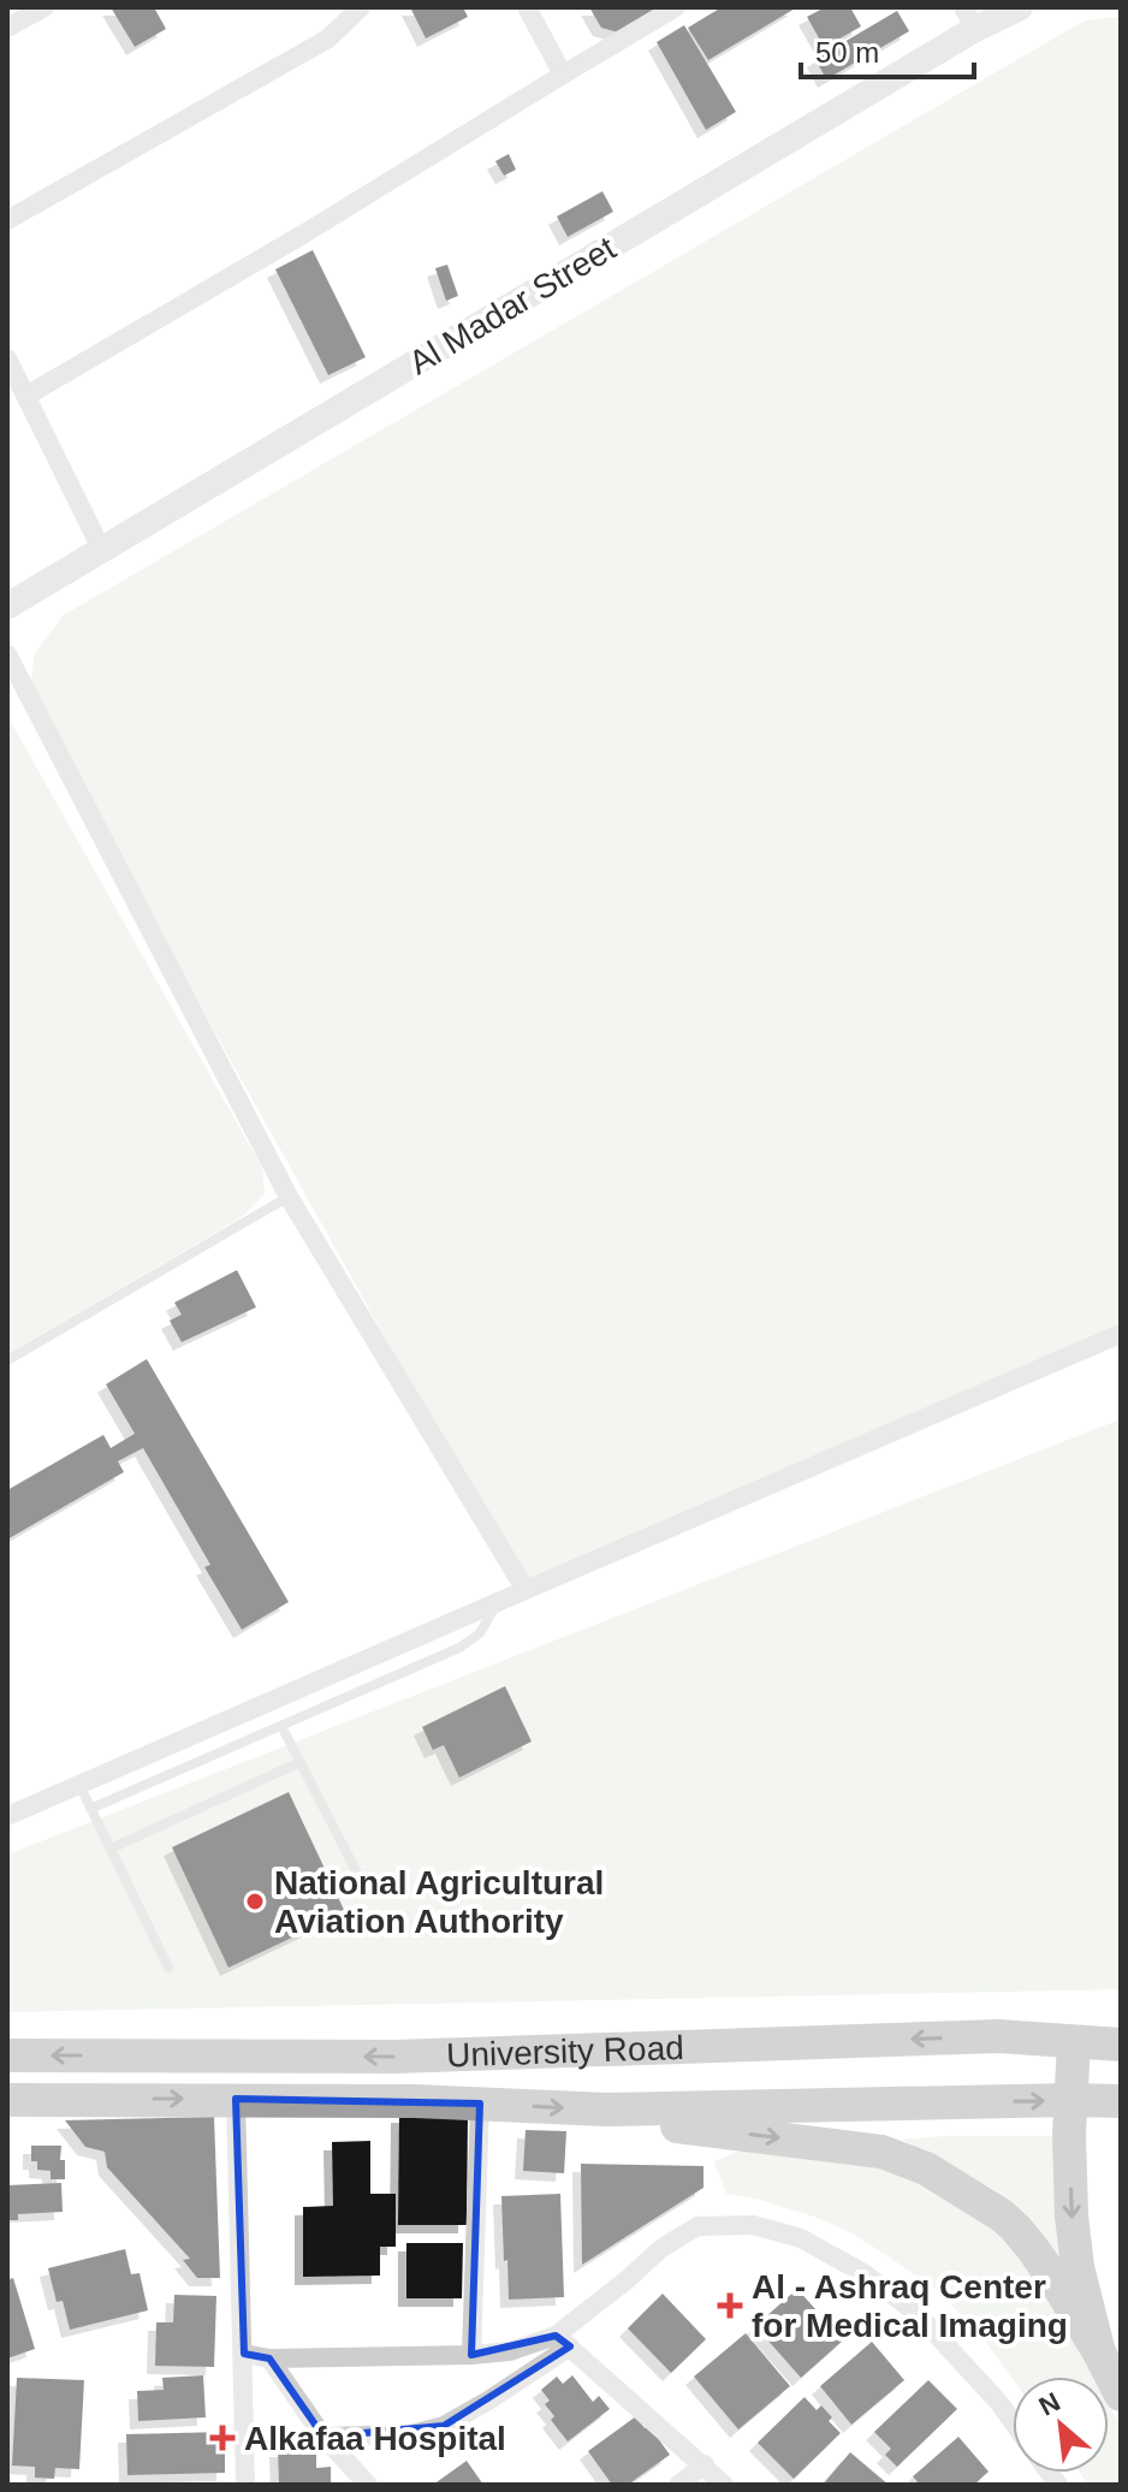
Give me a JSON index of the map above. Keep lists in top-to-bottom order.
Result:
{
  "streets": {
    "highway": ["University Road"],
    "street": ["Al Madar Street"]
  },
  "places": {
    "other": ["National Agricultural Aviation Authority"],
    "health": ["Al - Ashraq Center for Medical Imaging", "Alkafaa Hospital"]
  },
  "scale_bar": "50 m",
  "north": "top left"
}
